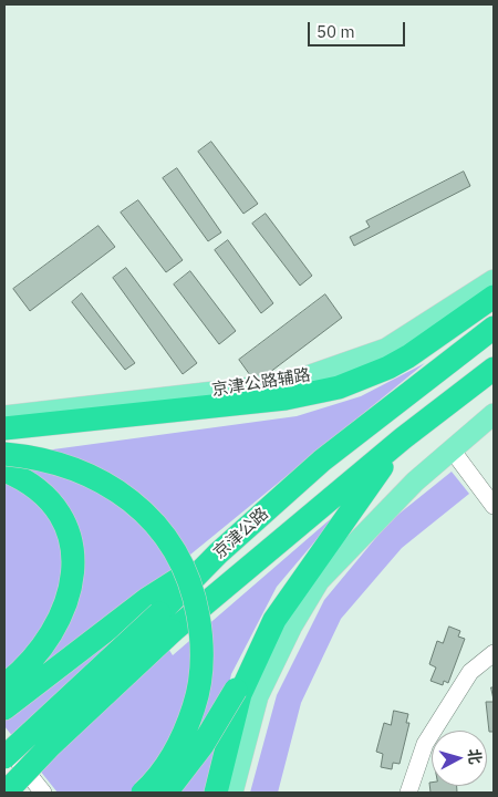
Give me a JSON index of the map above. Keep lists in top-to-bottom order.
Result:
{
  "streets": {
    "highway": ["京津公路"],
    "main road": ["京津公路辅路"]
  },
  "scale_bar": "50 m",
  "north": "right"
}
